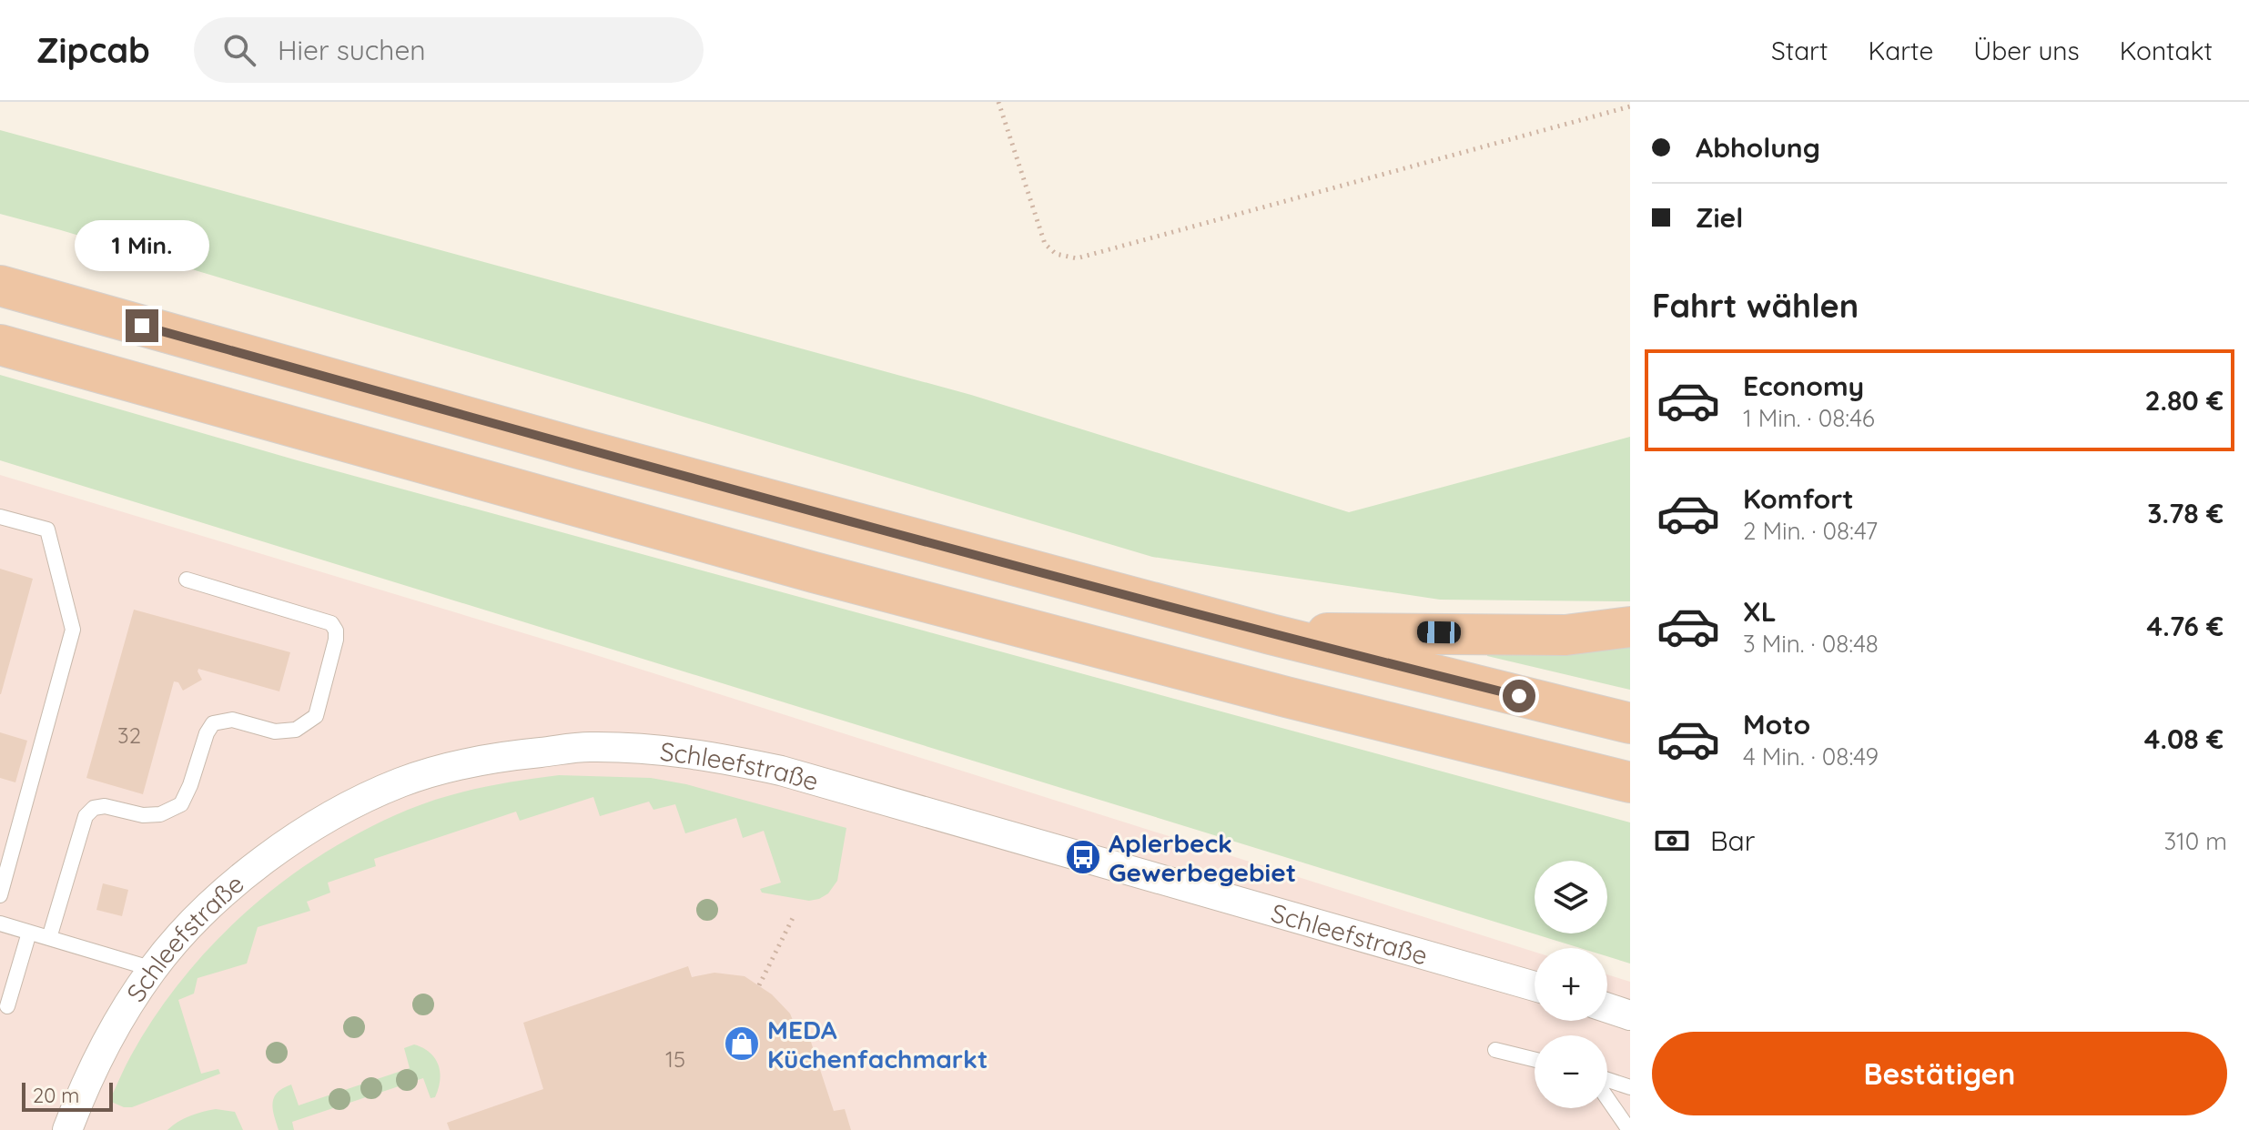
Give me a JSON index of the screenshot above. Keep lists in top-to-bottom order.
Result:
{
  "streets": {
    "street": ["Schleefstraße"]
  },
  "places": {
    "bus stop": ["Aplerbeck Gewerbegebiet"],
    "shop": ["MEDA Küchenfachmarkt"]
  },
  "house_numbers": ["32", "15"],
  "scale_bar": "20 m",
  "page": {
    "header": "Zipcab",
    "search": "Hier suchen",
    "nav": [
      "Start",
      "Karte",
      "Über uns",
      "Kontakt"
    ],
    "banner": ["Abholung", "Ziel"],
    "bubble": "1 Min.",
    "heading": "Fahrt wählen",
    "list": [
      {
        "name": "Economy",
        "note": "1 Min. · 08:46",
        "value": "2.80 €"
      },
      {
        "name": "Komfort",
        "note": "2 Min. · 08:47",
        "value": "3.78 €"
      },
      {
        "name": "XL",
        "note": "3 Min. · 08:48",
        "value": "4.76 €"
      },
      {
        "name": "Moto",
        "note": "4 Min. · 08:49",
        "value": "4.08 €"
      }
    ],
    "pay": ["Bar", "310 m"],
    "map_buttons": ["+", "−"],
    "buttons": "Bestätigen",
    "scale": "20 m"
  }
}
